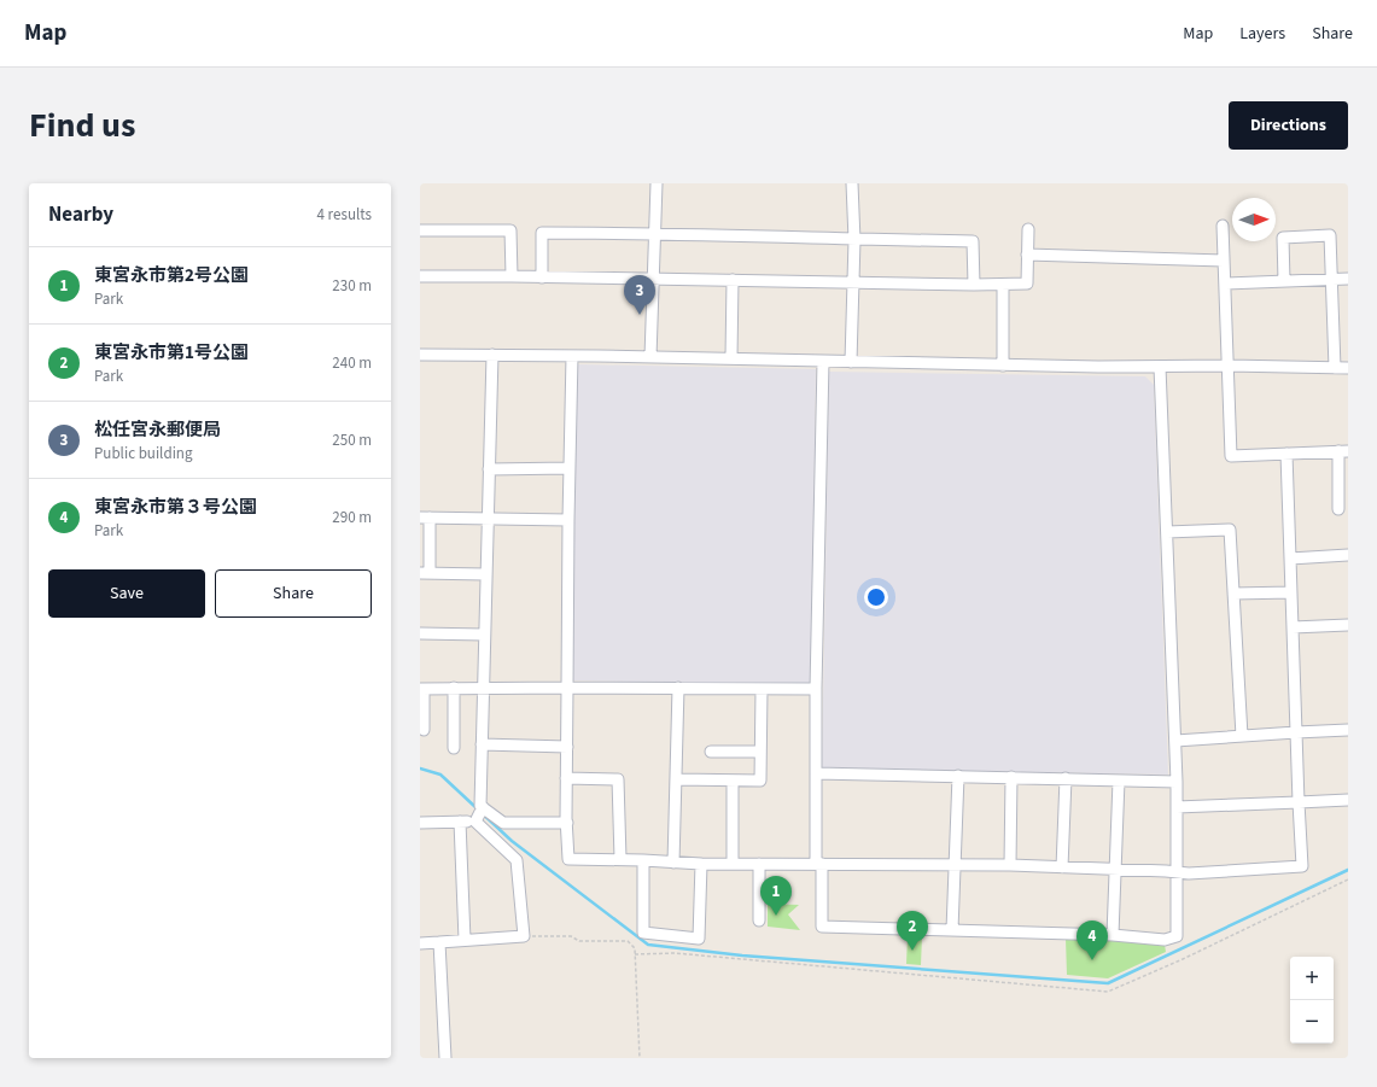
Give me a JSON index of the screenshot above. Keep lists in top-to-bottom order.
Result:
{
  "north": "right",
  "page": {
    "header": "Map",
    "nav": ["Map", "Layers", "Share"],
    "title": "Find us",
    "buttons": [
      "Directions",
      ["Save", "Share"]
    ],
    "heading": ["Nearby", "4 results"],
    "list": [
      {
        "mark": "1",
        "name": "東宮永市第2号公園",
        "note": "Park",
        "value": "230 m"
      },
      {
        "mark": "2",
        "name": "東宮永市第1号公園",
        "note": "Park",
        "value": "240 m"
      },
      {
        "mark": "3",
        "name": "松任宮永郵便局",
        "note": "Public building",
        "value": "250 m"
      },
      {
        "mark": "4",
        "name": "東宮永市第３号公園",
        "note": "Park",
        "value": "290 m"
      }
    ],
    "pins": [
      "3",
      "1",
      "2",
      "4"
    ],
    "map_buttons": ["+", "−"]
  }
}
